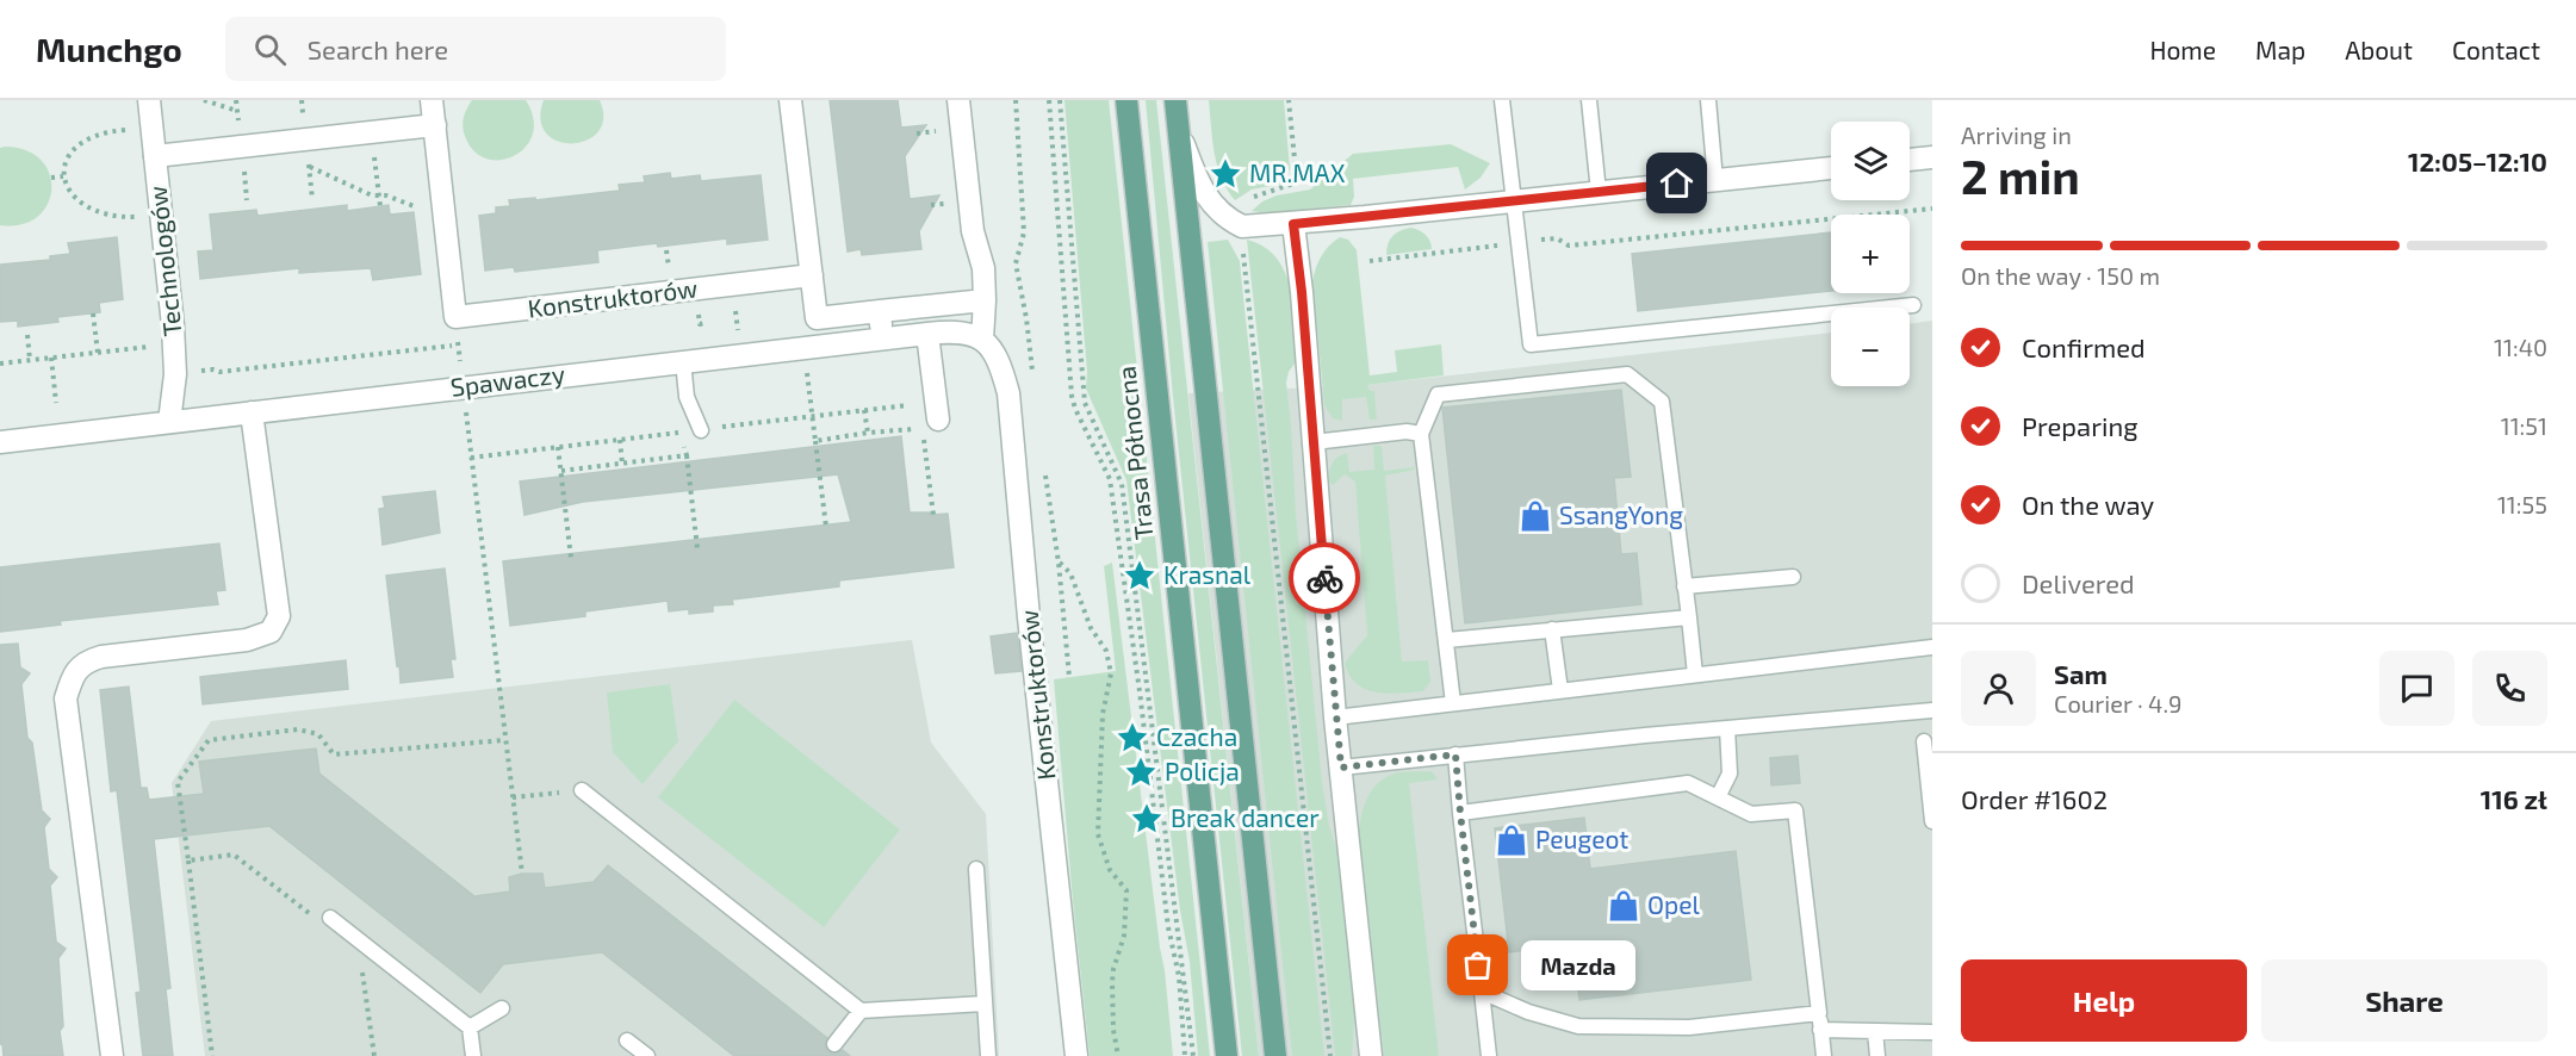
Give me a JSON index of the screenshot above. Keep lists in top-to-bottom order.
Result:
{
  "streets": {
    "main road": ["Trasa Północna"],
    "street": ["Technologów", "Konstruktorów", "Spawaczy"]
  },
  "crossings": [
    ["Technologów", "Spawaczy"]
  ],
  "places": {
    "place": [
      "MR.MAX",
      "Krasnal",
      "Czacha",
      "Policja",
      "Break dancer"
    ],
    "shop": ["SsangYong", "Peugeot", "Opel"],
    "other": ["Mazda"]
  },
  "page": {
    "header": "Munchgo",
    "search": "Search here",
    "nav": [
      "Home",
      "Map",
      "About",
      "Contact"
    ],
    "heading": ["2 min", "Arriving in", "12:05–12:10"],
    "panel": [
      "Sam",
      "Courier · 4.9",
      "Order #1602",
      "116 zł"
    ],
    "map_buttons": ["+", "−"],
    "bar": "On the way · 150 m",
    "list": [
      ["Confirmed", "11:40"],
      ["Preparing", "11:51"],
      ["On the way", "11:55"],
      "Delivered"
    ],
    "bubble": "Mazda",
    "buttons": ["Help", "Share"]
  }
}
